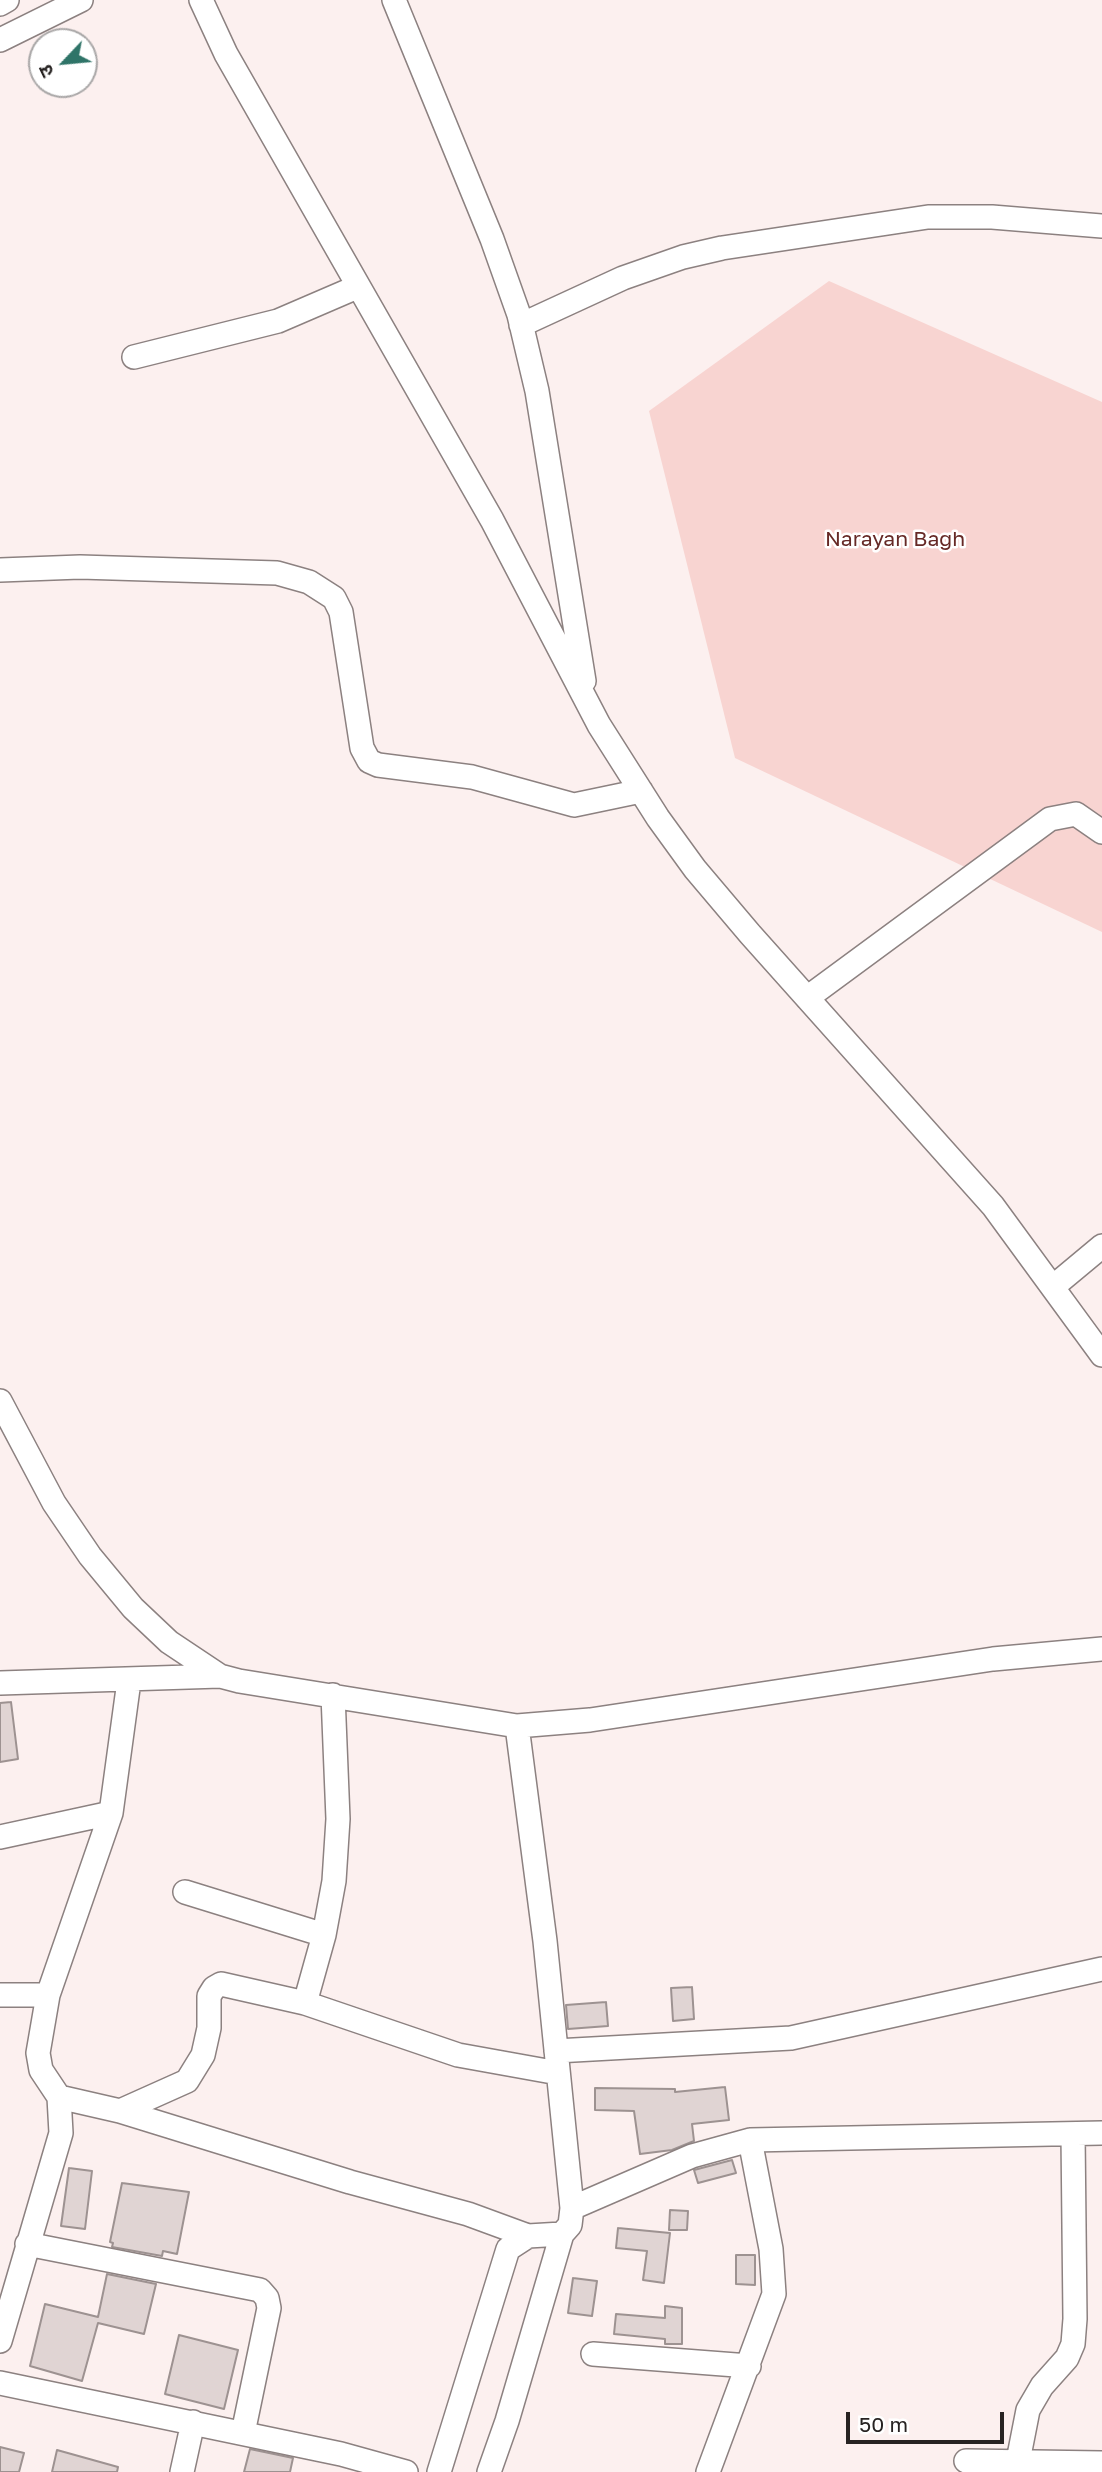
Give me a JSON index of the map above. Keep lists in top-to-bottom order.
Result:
{
  "parks": ["Narayan Bagh"],
  "scale_bar": "50 m",
  "north": "bottom left"
}
